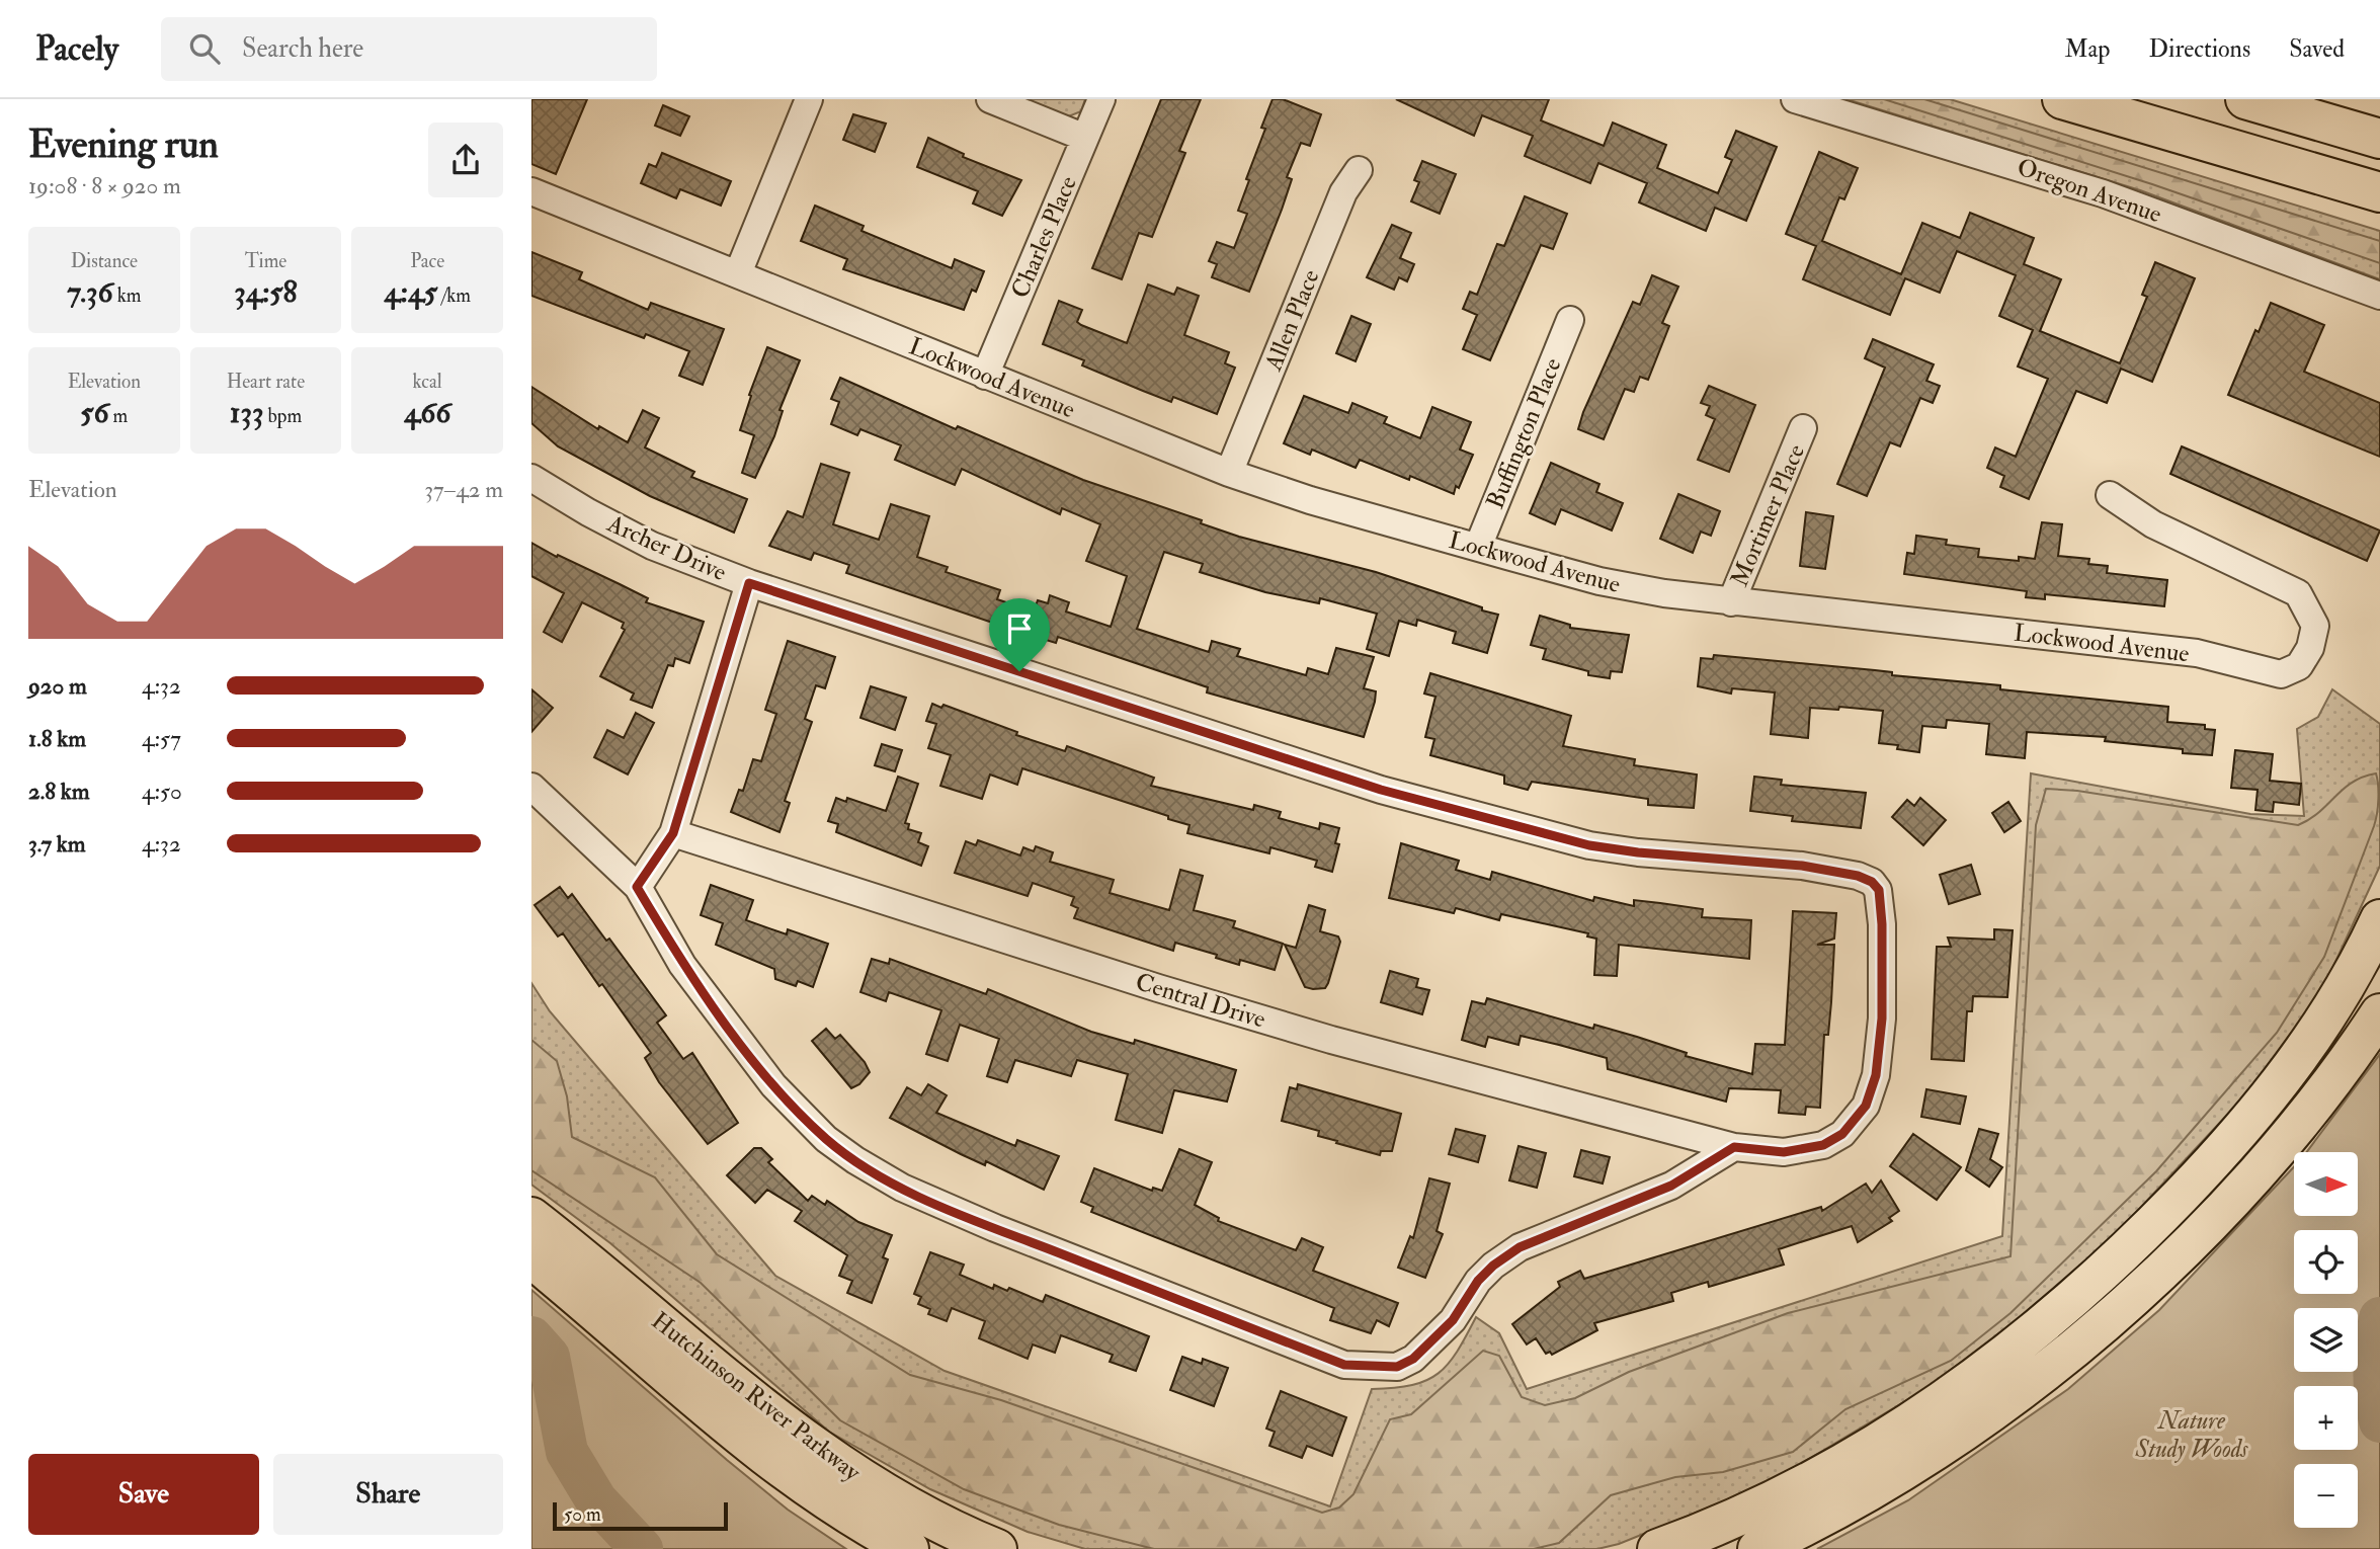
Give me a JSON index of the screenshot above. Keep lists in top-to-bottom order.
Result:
{
  "streets": {
    "highway": ["Hutchinson River Parkway"],
    "street": [
      "Oregon Avenue",
      "Charles Place",
      "Allen Place",
      "Lockwood Avenue",
      "Buffington Place",
      "Mortimer Place",
      "Archer Drive",
      "Central Drive"
    ]
  },
  "crossings": [
    ["Charles Place", "Lockwood Avenue"],
    ["Allen Place", "Lockwood Avenue"],
    ["Lockwood Avenue", "Buffington Place"],
    ["Lockwood Avenue", "Mortimer Place"],
    ["Archer Drive", "Central Drive"]
  ],
  "parks": ["Nature Study Woods"],
  "scale_bar": "50 m",
  "north": "right",
  "page": {
    "header": "Pacely",
    "search": "Search here",
    "nav": ["Map", "Directions", "Saved"],
    "heading": ["Evening run", "19:08 · 8 × 920 m"],
    "stats": [
      ["Distance", "7.36 km"],
      ["Time", "34:58"],
      ["Pace", "4:45 /km"],
      ["Elevation", "56 m"],
      ["Heart rate", "133 bpm"],
      ["kcal", "466"]
    ],
    "chart": ["Elevation", "37–42 m"],
    "list": [
      {
        "name": "920 m",
        "note": "4:32"
      },
      {
        "name": "1.8 km",
        "note": "4:57"
      },
      {
        "name": "2.8 km",
        "note": "4:50"
      },
      {
        "name": "3.7 km",
        "note": "4:32"
      }
    ],
    "map_buttons": ["+", "−"],
    "buttons": ["Save", "Share"],
    "scale": "50 m"
  }
}
